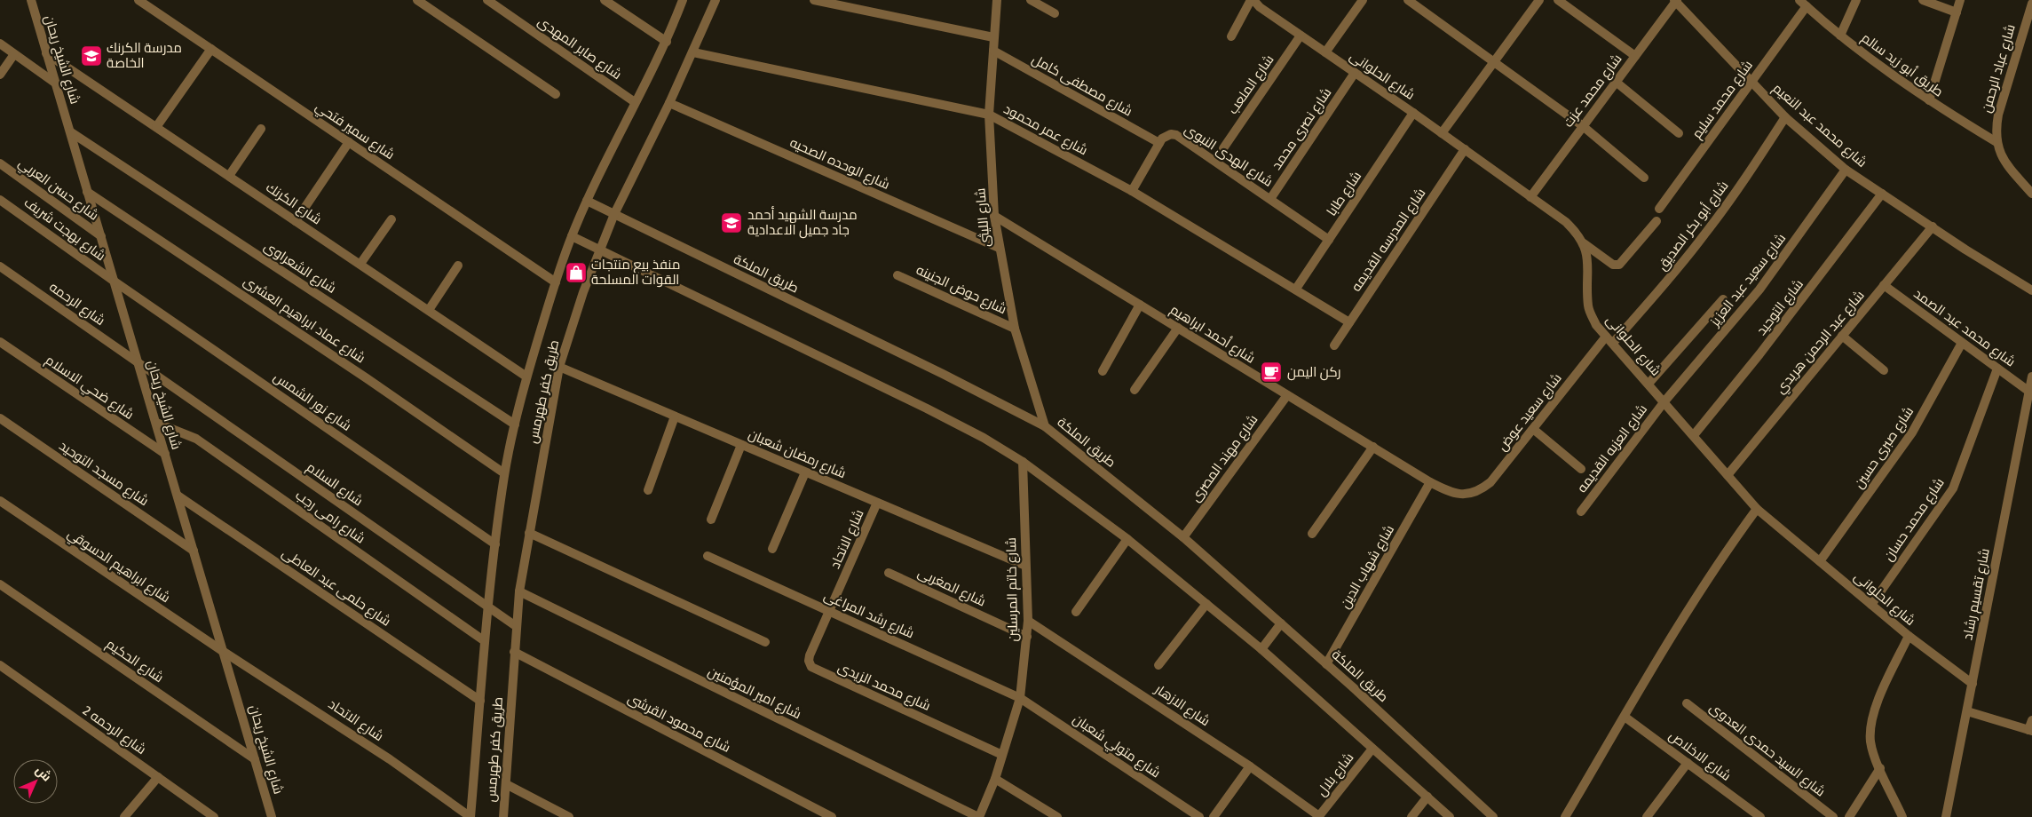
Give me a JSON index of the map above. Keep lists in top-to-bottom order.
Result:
{
  "streets": {
    "street": [
      "شارع صابر المهدى",
      "شارع الشيخ ريحان",
      "طريق أبو زيد سالم",
      "شارع عباد الرحمن",
      "شارع الحلوانى",
      "شارع الملعب",
      "شارع مصطفى كامل",
      "شارع محمد عزت",
      "شارع محمد سليم",
      "شارع محمد عبد النعيم",
      "شارع نصرى محمد",
      "شارع عمر محمود",
      "شارع سمير فتحي",
      "شارع الهدى النبوى",
      "شارع الوحده الصحيه",
      "شارع حسن العربي",
      "شارع طابا",
      "شارع الكرنك",
      "شارع الليثى",
      "شارع أبو بكر الصديق",
      "شارع بهجت شريف",
      "شارع المدرسه القديمه",
      "شارع الشعراوى",
      "طريق الملكة",
      "شارع سعيد عبد العزيز",
      "شارع حوض الجنينه",
      "شارع الرحمه",
      "شارع التوحيد",
      "شارع عماد ابراهيم العشرى",
      "شارع محمد عبد الصمد",
      "شارع أحمد ابراهيم",
      "شارع عبد الرحمن هريدي",
      "شارع ضحي الاسلام",
      "طريق كفر طهرمس",
      "شارع نور الشمس",
      "شارع سعيد عوض",
      "شارع صبرى حسين",
      "شارع العزبه القديمه",
      "شارع رمضان شعبان",
      "شارع مهند المصرى",
      "شارع مسجد التوحيد",
      "شارع السلام",
      "شارع رامى رجب",
      "شارع محمد حسان",
      "شارع الاتحاد",
      "شارع ابراهيم الدسوقي",
      "شارع شهاب الدين",
      "شارع حلمى عبد العاطى",
      "شارع المغربى",
      "شارع خاتم المرسلين",
      "شارع تقسيم رشاد",
      "شارع رشد المراغى",
      "شارع الحكيم",
      "شارع محمد الزيدى",
      "شارع امير المؤمنين",
      "شارع الازهار",
      "شارع محمود القرشى",
      "شارع الرحمه 2",
      "شارع متولي شعبان",
      "شارع السيد حمدى العدوى",
      "شارع الاخلاص",
      "شارع بلال"
    ]
  },
  "crossings": [
    ["شارع صابر المهدى", "طريق كفر طهرمس"],
    ["شارع الشيخ ريحان", "شارع حسن العربي"],
    ["شارع الشيخ ريحان", "شارع الكرنك"],
    ["شارع الشيخ ريحان", "شارع بهجت شريف"],
    ["شارع الشيخ ريحان", "شارع الشعراوى"],
    ["شارع الشيخ ريحان", "شارع الرحمه"],
    ["شارع الشيخ ريحان", "شارع عماد ابراهيم العشرى"],
    ["شارع الشيخ ريحان", "شارع ضحي الاسلام"],
    ["شارع الشيخ ريحان", "شارع نور الشمس"],
    ["شارع الشيخ ريحان", "شارع مسجد التوحيد"],
    ["شارع الشيخ ريحان", "شارع السلام"],
    ["شارع الشيخ ريحان", "شارع رامى رجب"],
    ["شارع الشيخ ريحان", "شارع الاتحاد"],
    ["شارع الشيخ ريحان", "شارع ابراهيم الدسوقي"],
    ["شارع الشيخ ريحان", "شارع حلمى عبد العاطى"],
    ["شارع الشيخ ريحان", "شارع الحكيم"],
    ["طريق أبو زيد سالم", "شارع عباد الرحمن"],
    ["طريق أبو زيد سالم", "شارع محمد سليم"],
    ["شارع الحلوانى", "شارع الملعب"],
    ["شارع الحلوانى", "شارع محمد عزت"],
    ["شارع الحلوانى", "شارع نصرى محمد"],
    ["شارع الحلوانى", "شارع طابا"],
    ["شارع الحلوانى", "شارع أبو بكر الصديق"],
    ["شارع الحلوانى", "شارع المدرسه القديمه"],
    ["شارع الحلوانى", "شارع سعيد عبد العزيز"],
    ["شارع الحلوانى", "شارع التوحيد"],
    ["شارع الحلوانى", "شارع عبد الرحمن هريدي"],
    ["شارع الحلوانى", "شارع سعيد عوض"],
    ["شارع الحلوانى", "شارع صبرى حسين"],
    ["شارع الحلوانى", "شارع العزبه القديمه"],
    ["شارع الحلوانى", "شارع محمد حسان"],
    ["شارع الحلوانى", "شارع تقسيم رشاد"],
    ["شارع مصطفى كامل", "شارع الهدى النبوى"],
    ["شارع مصطفى كامل", "شارع الليثى"],
    ["شارع محمد عزت", "شارع محمد عبد النعيم"],
    ["شارع محمد سليم", "شارع محمد عبد النعيم"],
    ["شارع محمد عبد النعيم", "شارع أبو بكر الصديق"],
    ["شارع محمد عبد النعيم", "شارع سعيد عبد العزيز"],
    ["شارع محمد عبد النعيم", "شارع التوحيد"],
    ["شارع محمد عبد النعيم", "شارع عبد الرحمن هريدي"],
    ["شارع نصرى محمد", "شارع الهدى النبوى"],
    ["شارع عمر محمود", "شارع طابا"],
    ["شارع عمر محمود", "شارع الليثى"],
    ["شارع عمر محمود", "شارع المدرسه القديمه"],
    ["شارع عمر محمود", "طريق كفر طهرمس"],
    ["شارع سمير فتحي", "طريق كفر طهرمس"],
    ["شارع الهدى النبوى", "شارع طابا"],
    ["شارع الوحده الصحيه", "شارع الليثى"],
    ["شارع الوحده الصحيه", "طريق كفر طهرمس"],
    ["شارع الكرنك", "طريق كفر طهرمس"],
    ["شارع الليثى", "طريق الملكة"],
    ["شارع الليثى", "شارع حوض الجنينه"],
    ["شارع الليثى", "شارع أحمد ابراهيم"],
    ["شارع أبو بكر الصديق", "شارع سعيد عوض"],
    ["شارع بهجت شريف", "شارع نور الشمس"],
    ["شارع الشعراوى", "طريق كفر طهرمس"],
    ["طريق الملكة", "طريق كفر طهرمس"],
    ["طريق الملكة", "شارع مهند المصرى"],
    ["طريق الملكة", "شارع شهاب الدين"],
    ["شارع سعيد عبد العزيز", "شارع العزبه القديمه"],
    ["شارع الرحمه", "شارع السلام"],
    ["شارع عماد ابراهيم العشرى", "طريق كفر طهرمس"],
    ["شارع محمد عبد الصمد", "شارع عبد الرحمن هريدي"],
    ["شارع محمد عبد الصمد", "شارع صبرى حسين"],
    ["شارع محمد عبد الصمد", "شارع محمد حسان"],
    ["شارع محمد عبد الصمد", "شارع تقسيم رشاد"],
    ["شارع أحمد ابراهيم", "شارع سعيد عوض"],
    ["شارع أحمد ابراهيم", "شارع مهند المصرى"],
    ["شارع أحمد ابراهيم", "شارع شهاب الدين"],
    ["طريق كفر طهرمس", "شارع نور الشمس"],
    ["طريق كفر طهرمس", "شارع رمضان شعبان"],
    ["طريق كفر طهرمس", "شارع السلام"],
    ["طريق كفر طهرمس", "شارع رامى رجب"],
    ["طريق كفر طهرمس", "شارع الاتحاد"],
    ["طريق كفر طهرمس", "شارع حلمى عبد العاطى"],
    ["طريق كفر طهرمس", "شارع امير المؤمنين"],
    ["طريق كفر طهرمس", "شارع محمود القرشى"],
    ["شارع رمضان شعبان", "شارع الاتحاد"],
    ["شارع رمضان شعبان", "شارع خاتم المرسلين"],
    ["شارع الاتحاد", "شارع ابراهيم الدسوقي"],
    ["شارع الاتحاد", "شارع رشد المراغى"],
    ["شارع الاتحاد", "شارع محمد الزيدى"],
    ["شارع المغربى", "شارع خاتم المرسلين"],
    ["شارع خاتم المرسلين", "شارع رشد المراغى"],
    ["شارع خاتم المرسلين", "شارع محمد الزيدى"],
    ["شارع خاتم المرسلين", "شارع امير المؤمنين"],
    ["شارع خاتم المرسلين", "شارع الازهار"],
    ["شارع خاتم المرسلين", "شارع متولي شعبان"],
    ["شارع رشد المراغى", "شارع محمد الزيدى"],
    ["شارع رشد المراغى", "شارع متولي شعبان"],
    ["شارع الازهار", "شارع بلال"]
  ],
  "places": {
    "school or university": ["مدرسة الكرنك الخاصة", "مدرسة الشهيد أحمد جاد جميل الاعدادية"],
    "shop": ["منفذ بيع منتجات القوات المسلحة"],
    "cafe": ["ركن اليمن"]
  },
  "north": "top right"
}
